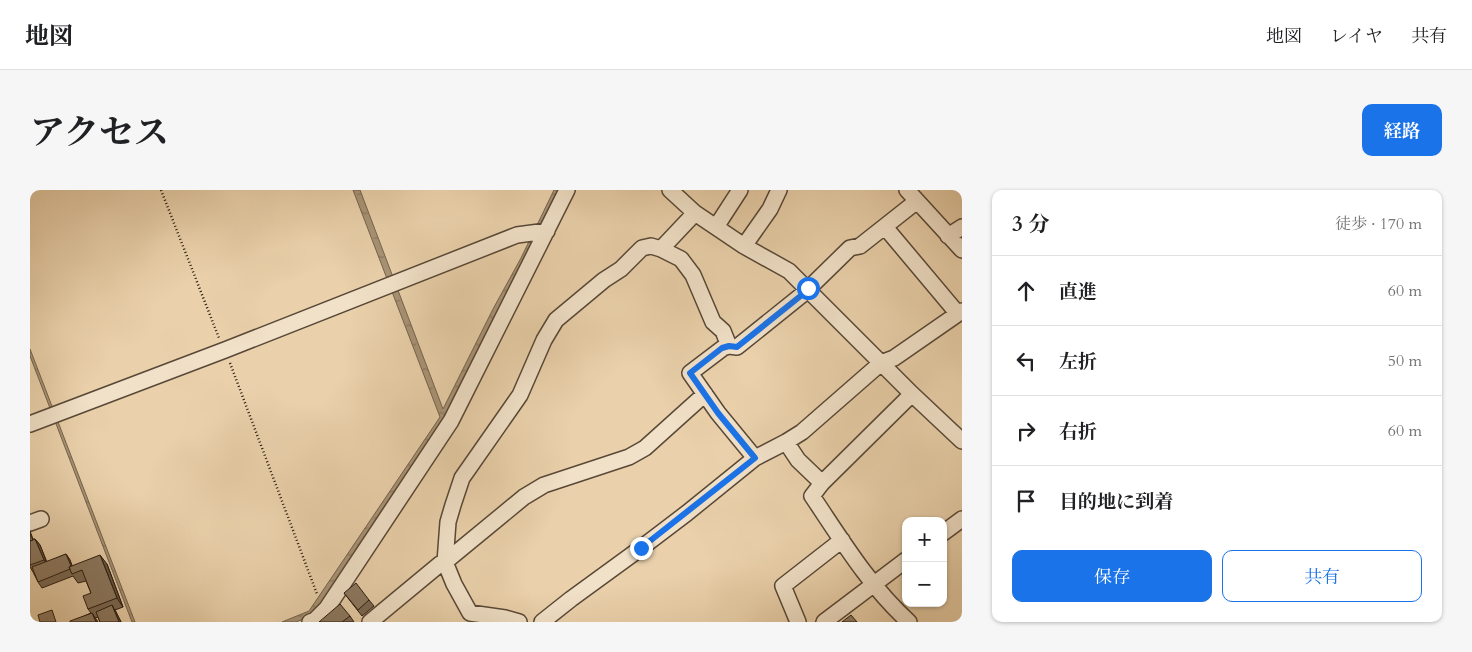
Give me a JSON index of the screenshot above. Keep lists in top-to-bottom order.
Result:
{
  "page": {
    "header": "地図",
    "nav": ["地図", "レイヤ", "共有"],
    "title": "アクセス",
    "buttons": [
      "経路",
      ["保存", "共有"]
    ],
    "heading": ["3 分", "徒歩 · 170 m"],
    "list": [
      ["直進", "60 m"],
      ["左折", "50 m"],
      ["右折", "60 m"],
      "目的地に到着"
    ],
    "map_buttons": ["+", "−"]
  }
}
